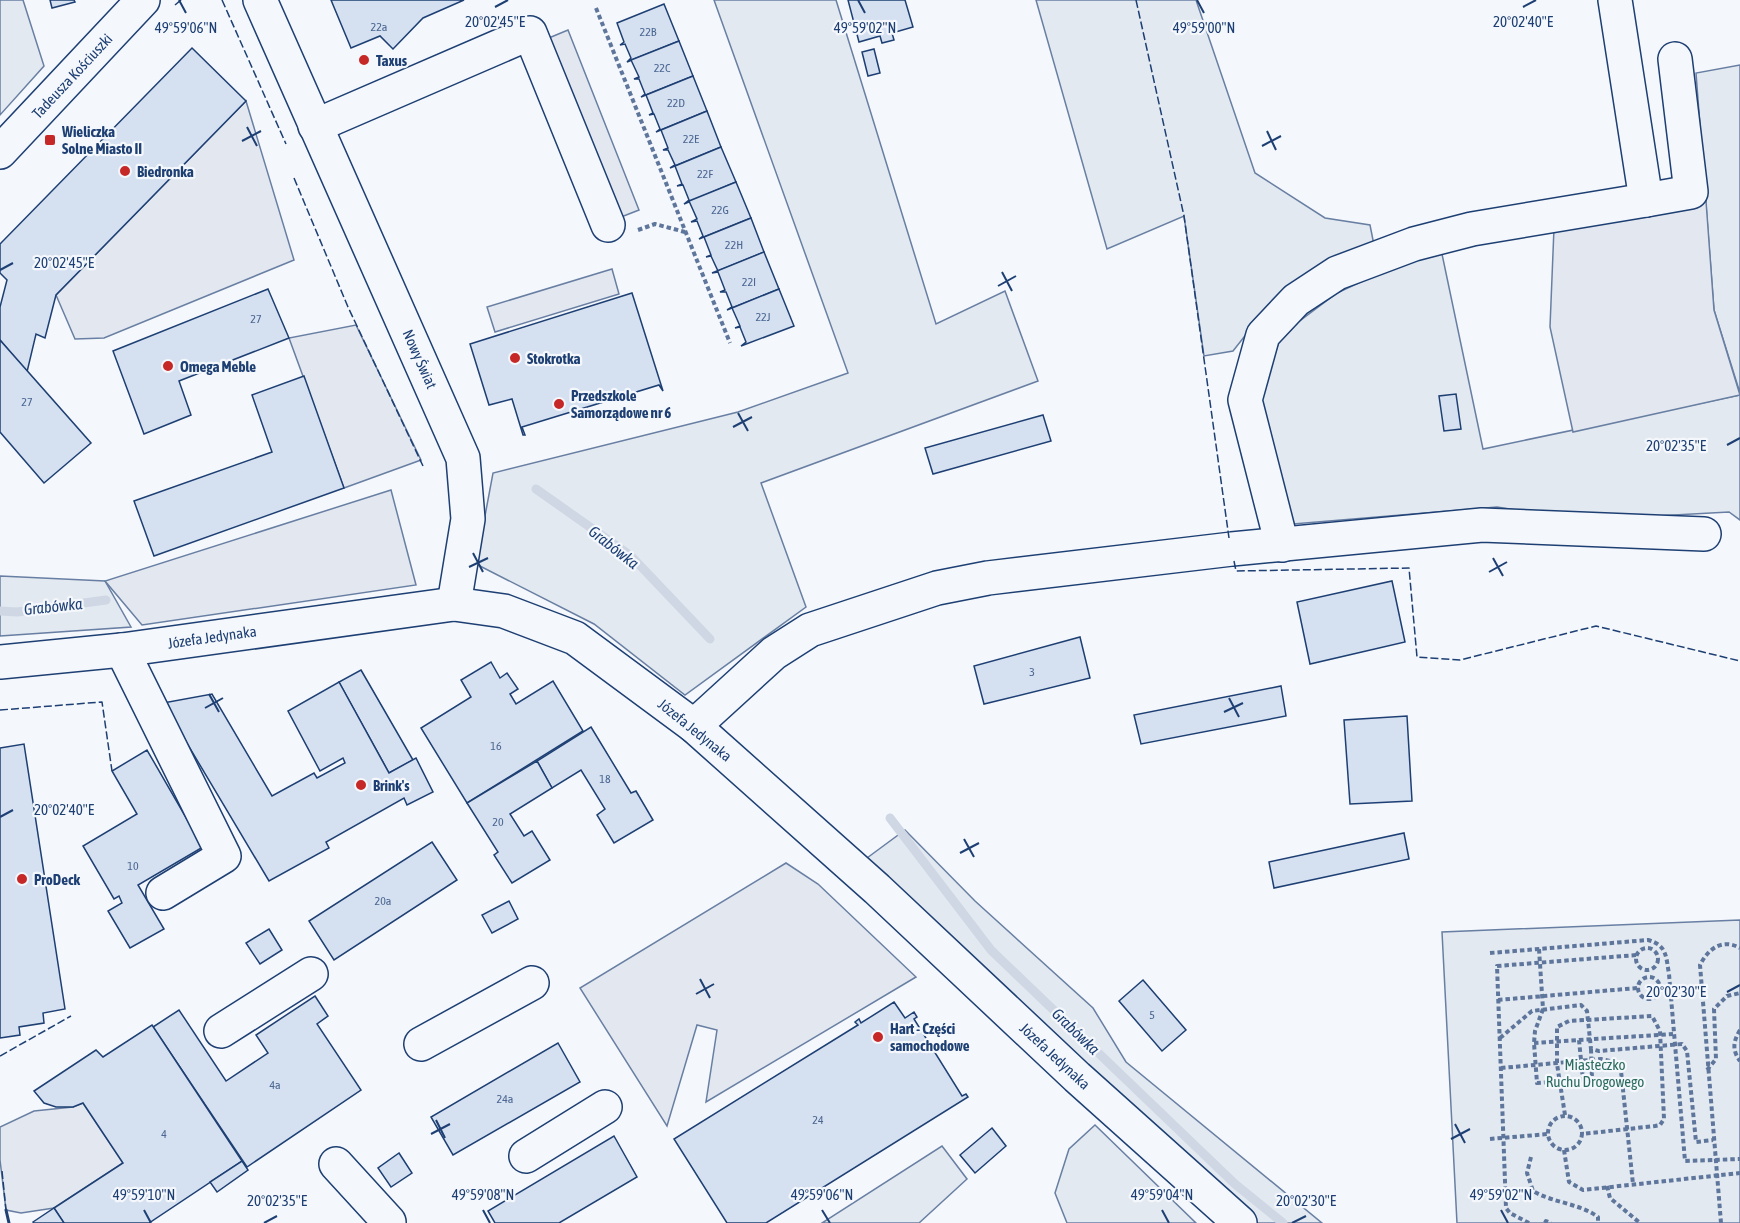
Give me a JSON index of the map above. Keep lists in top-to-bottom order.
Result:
{
  "streets": {
    "street": ["Tadeusza Kościuszki", "Nowy Świat", "Józefa Jedynaka"]
  },
  "crossings": [
    ["Nowy Świat", "Józefa Jedynaka"]
  ],
  "water": ["Grabówka"],
  "parks": ["Miasteczko Ruchu Drogowego"],
  "places": {
    "other": [
      "Taxus",
      "Biedronka",
      "Stokrotka",
      "Omega Meble",
      "Przedszkole Samorządowe nr 6",
      "Brink's",
      "ProDeck",
      "Hart - Części samochodowe"
    ],
    "transit": ["Wieliczka Solne Miasto II"]
  },
  "house_numbers": [
    "22a",
    "22B",
    "22C",
    "22D",
    "22E",
    "22F",
    "22G",
    "22H",
    "22I",
    "22J",
    "27",
    "27",
    "3",
    "16",
    "18",
    "20",
    "10",
    "20a",
    "5",
    "4a",
    "24a",
    "24",
    "4"
  ],
  "coordinates": [
    "20°02'45\"E",
    "20°02'40\"E",
    "49°59'06\"N",
    "49°59'02\"N",
    "49°59'00\"N",
    "20°02'35\"E",
    "20°02'30\"E",
    "49°59'10\"N",
    "49°59'08\"N",
    "49°59'04\"N"
  ]
}
